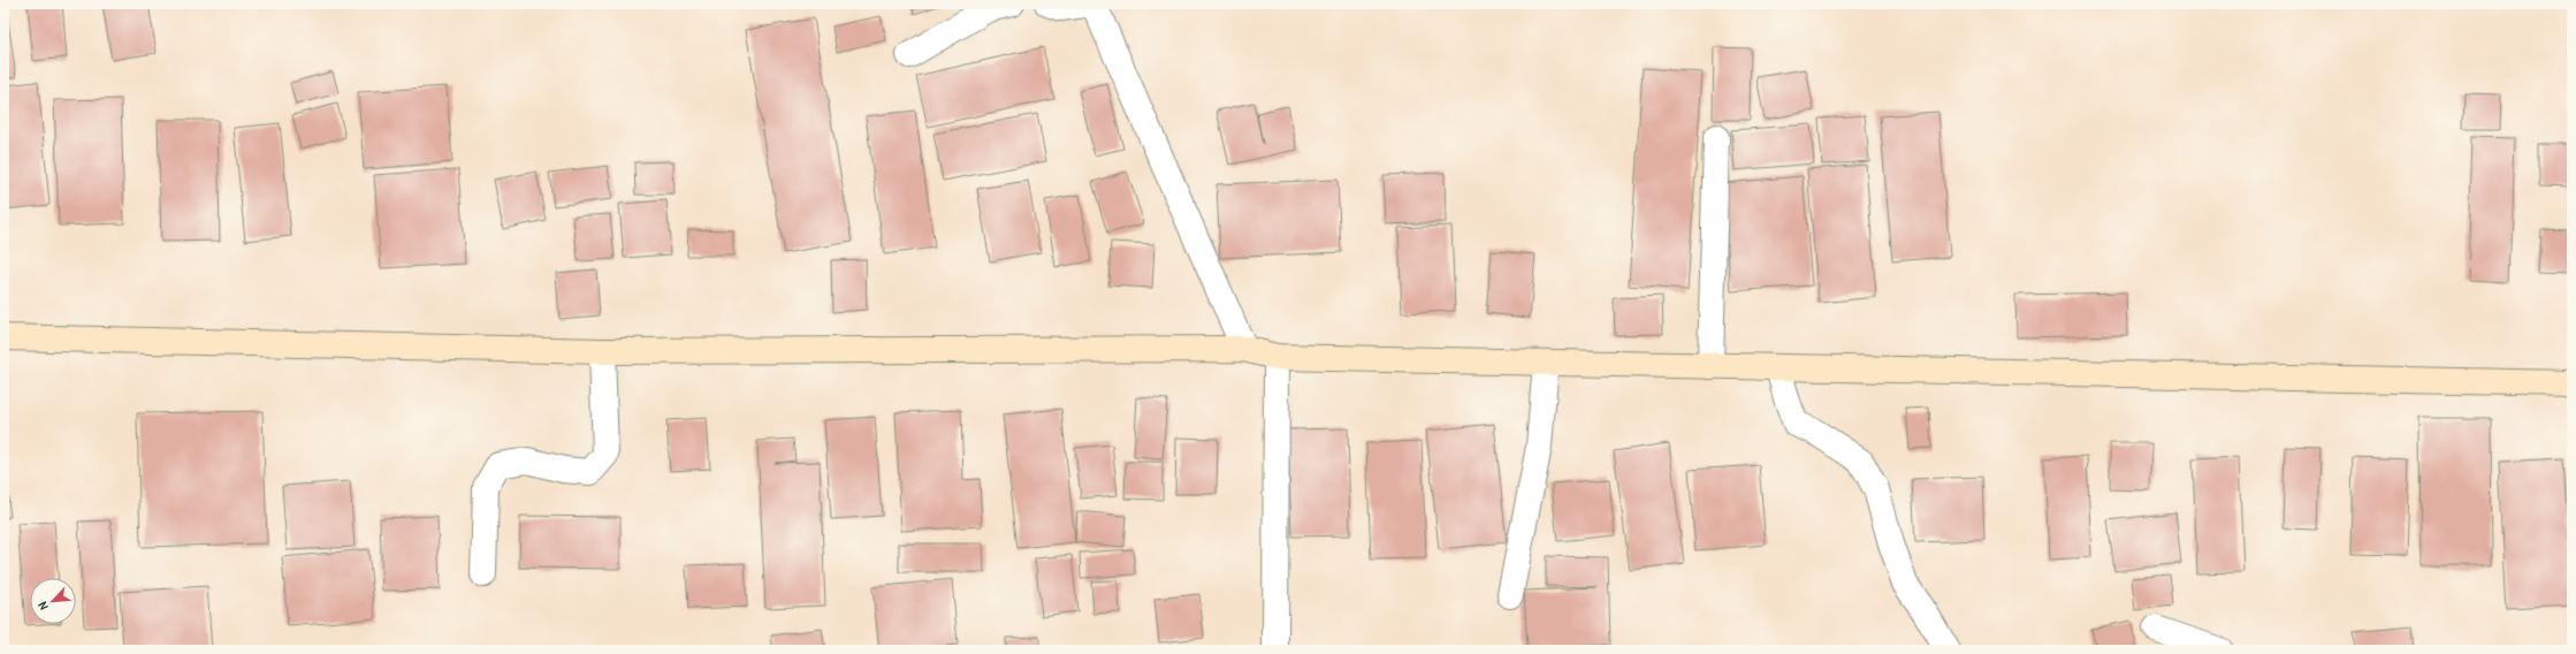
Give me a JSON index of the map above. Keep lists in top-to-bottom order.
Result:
{
  "north": "bottom left"
}
